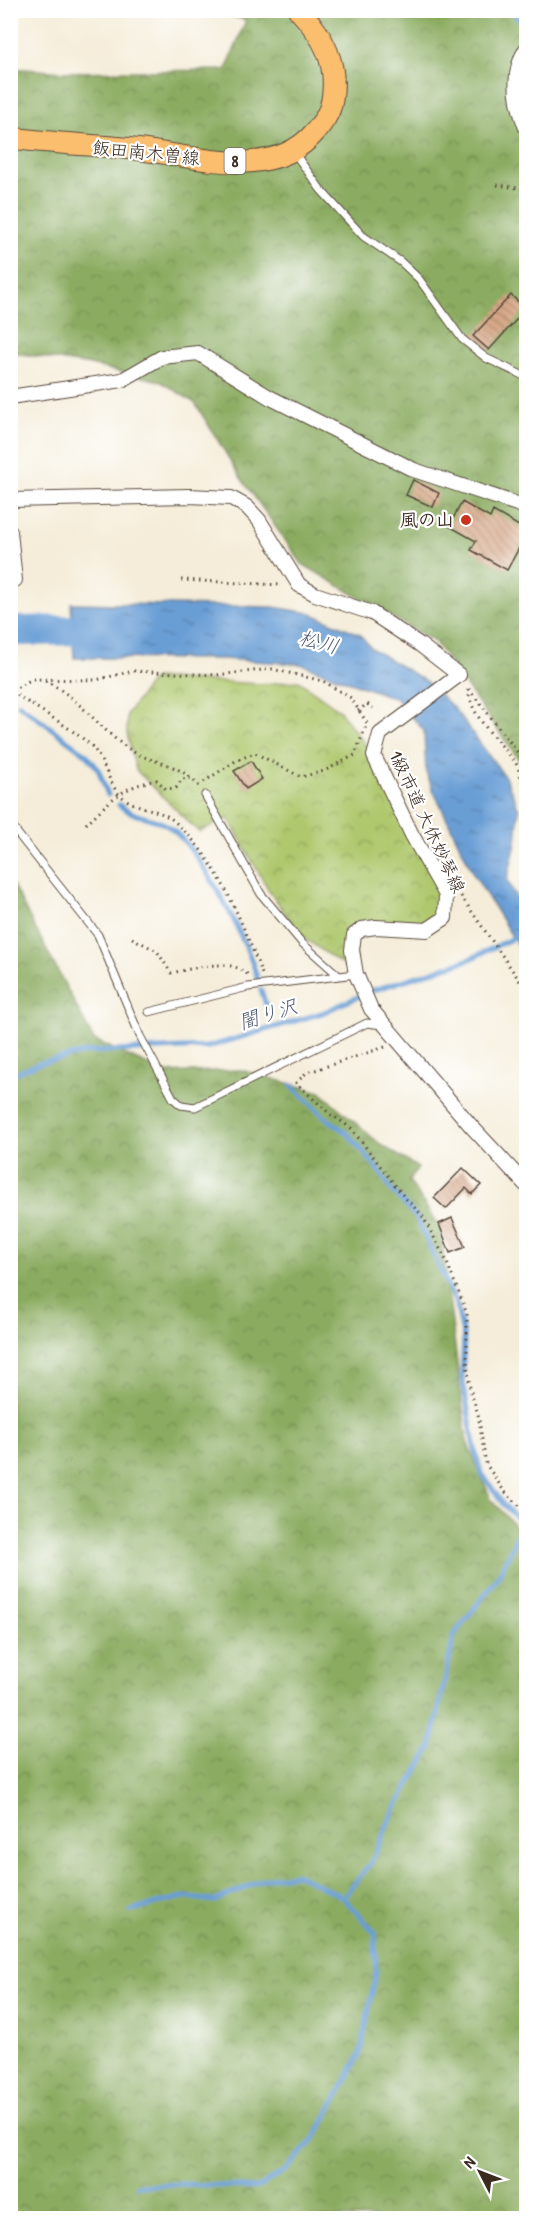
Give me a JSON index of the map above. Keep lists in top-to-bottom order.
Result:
{
  "streets": {
    "main road": ["飯田南木曽線", "8"],
    "street": ["1級市道 大休妙琴線"]
  },
  "water": ["松川", "闇り沢"],
  "places": ["風の山"],
  "north": "top left"
}
